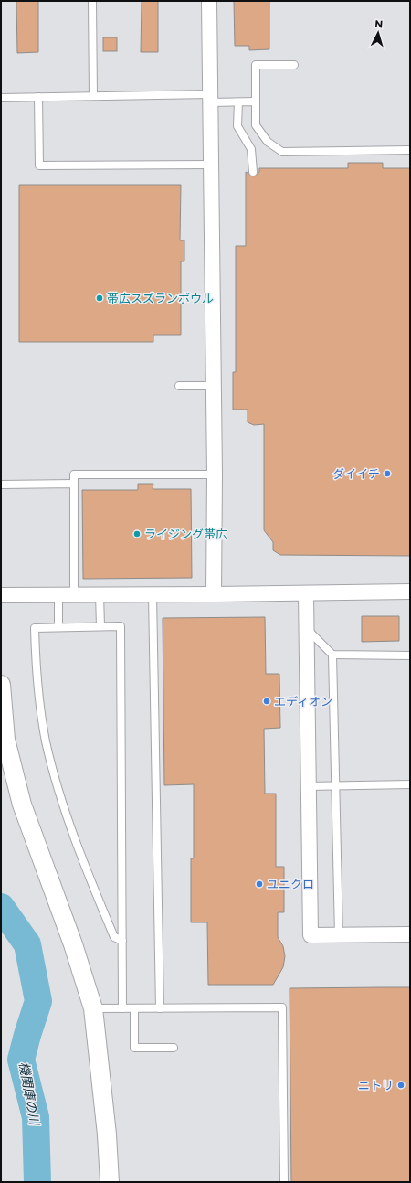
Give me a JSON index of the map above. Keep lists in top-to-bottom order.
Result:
{
  "water": ["機関庫の川"],
  "places": [
    "帯広スズランボウル",
    "ダイイチ",
    "ライジング帯広",
    "エディオン",
    "ユニクロ",
    "ニトリ"
  ],
  "north": "top"
}
